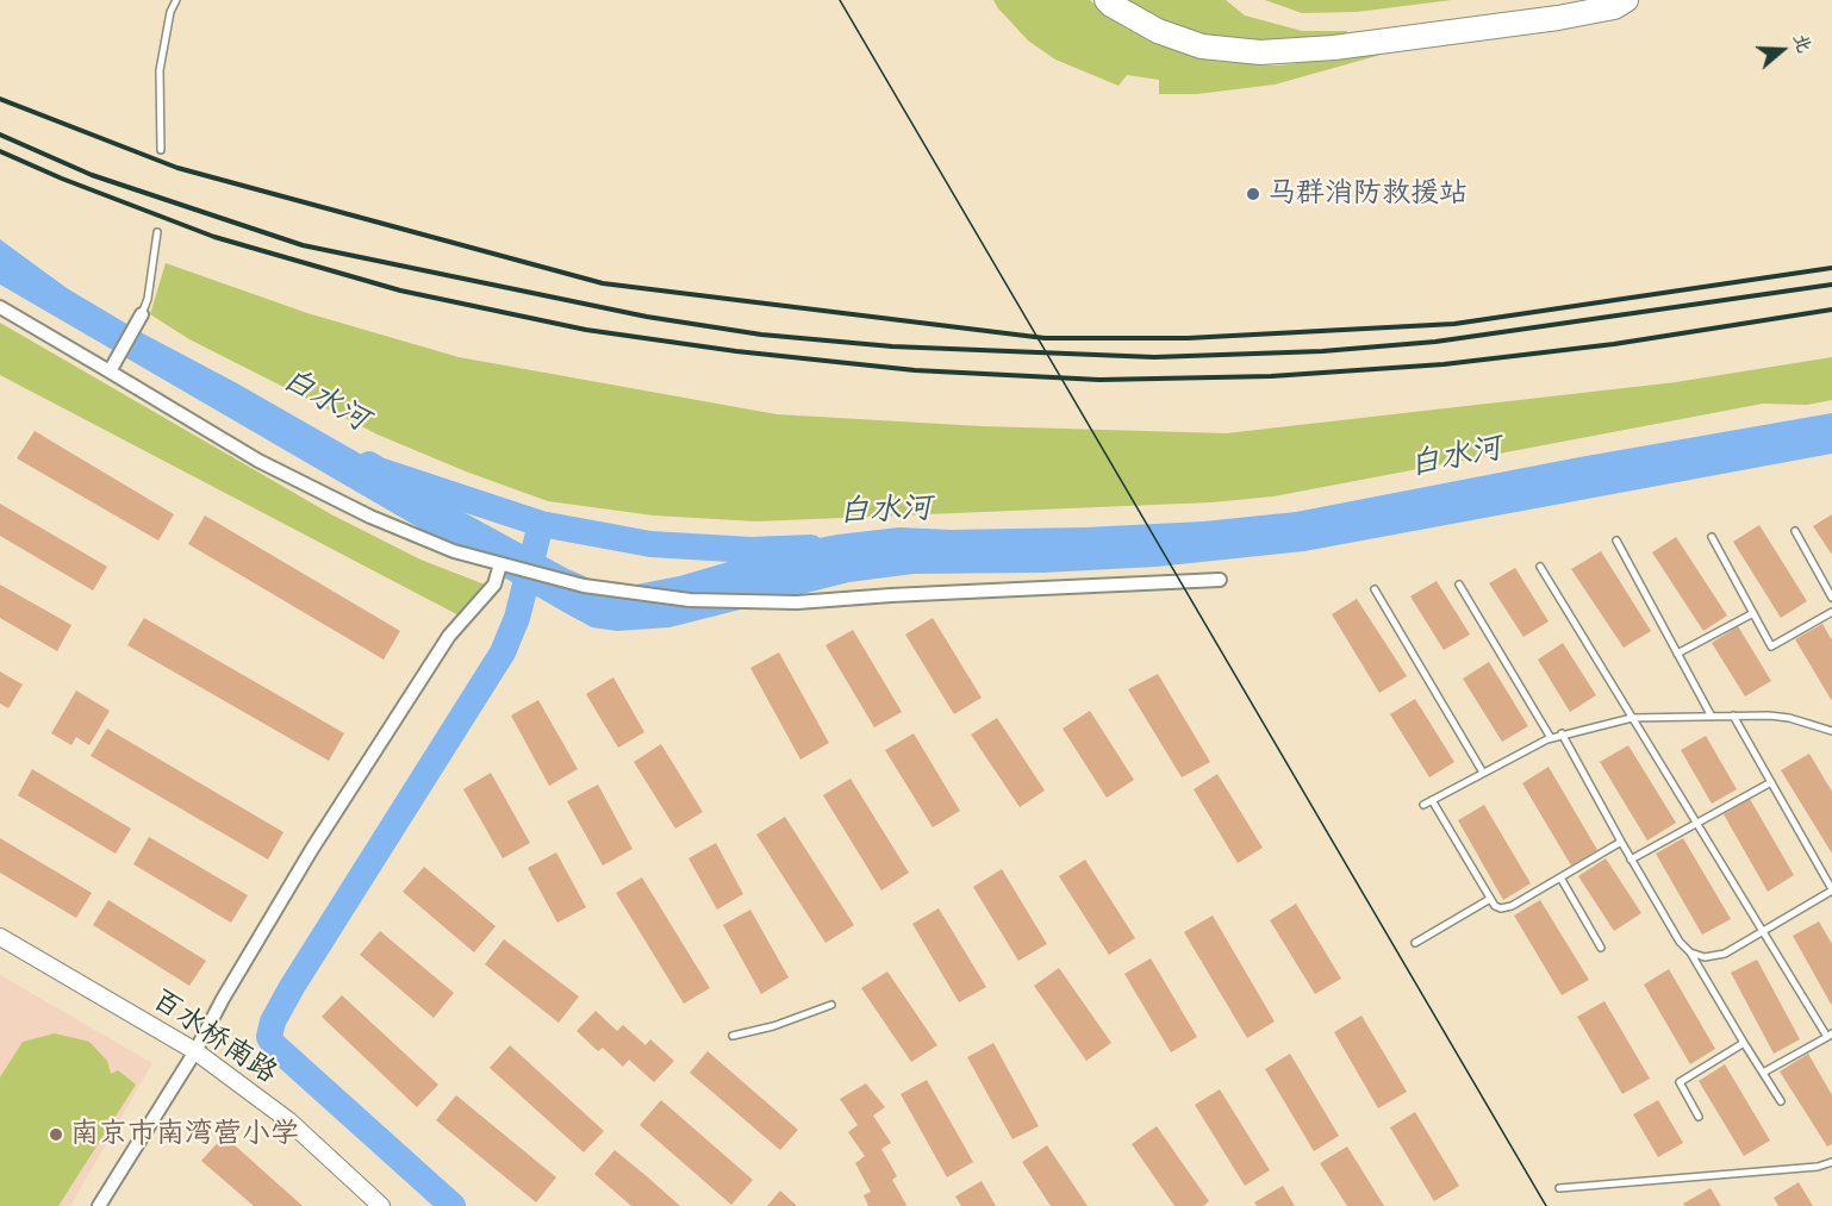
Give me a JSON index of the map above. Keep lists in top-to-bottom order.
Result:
{
  "streets": {
    "street": ["百水桥南路"]
  },
  "water": ["白水河"],
  "places": ["马群消防救援站", "南京市南湾营小学"],
  "north": "right"
}
